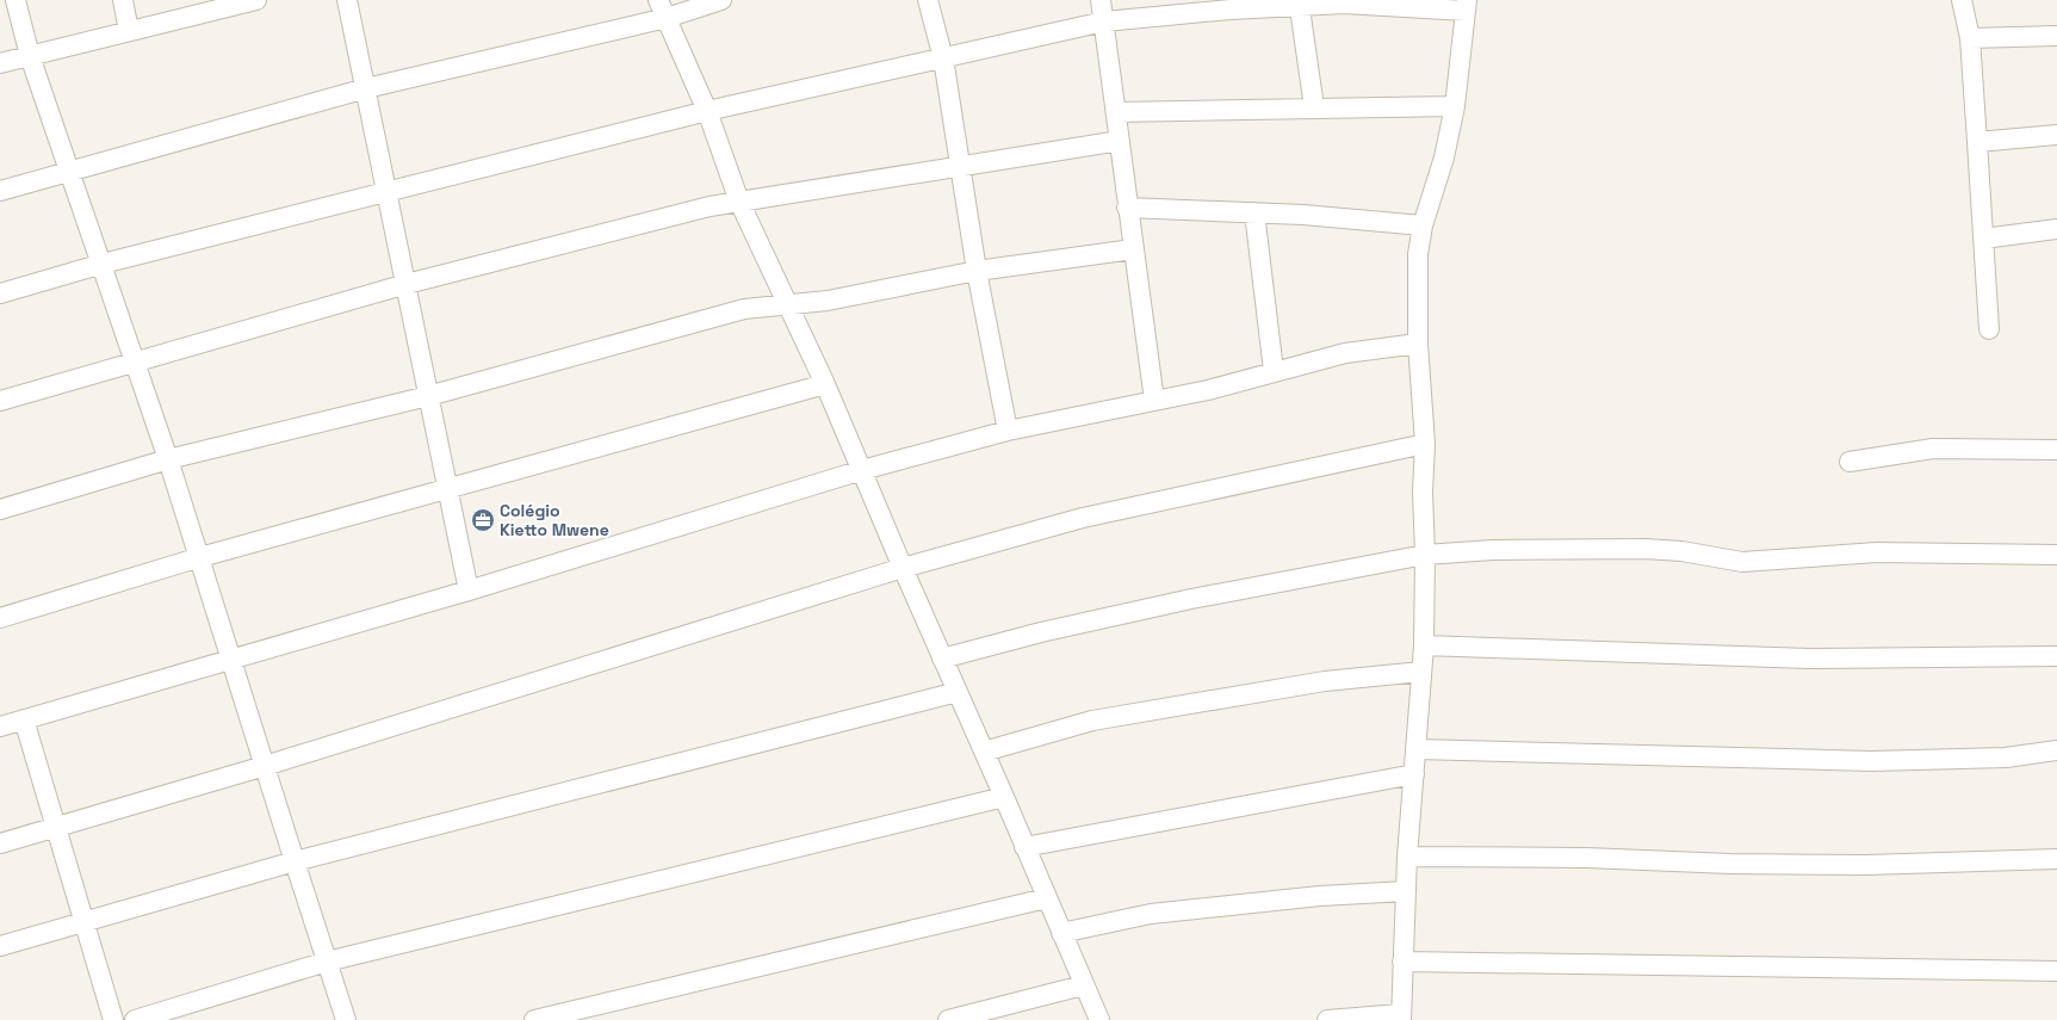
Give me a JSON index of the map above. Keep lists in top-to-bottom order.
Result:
{
  "places": {
    "office": ["Colégio Kietto Mwene"]
  }
}
